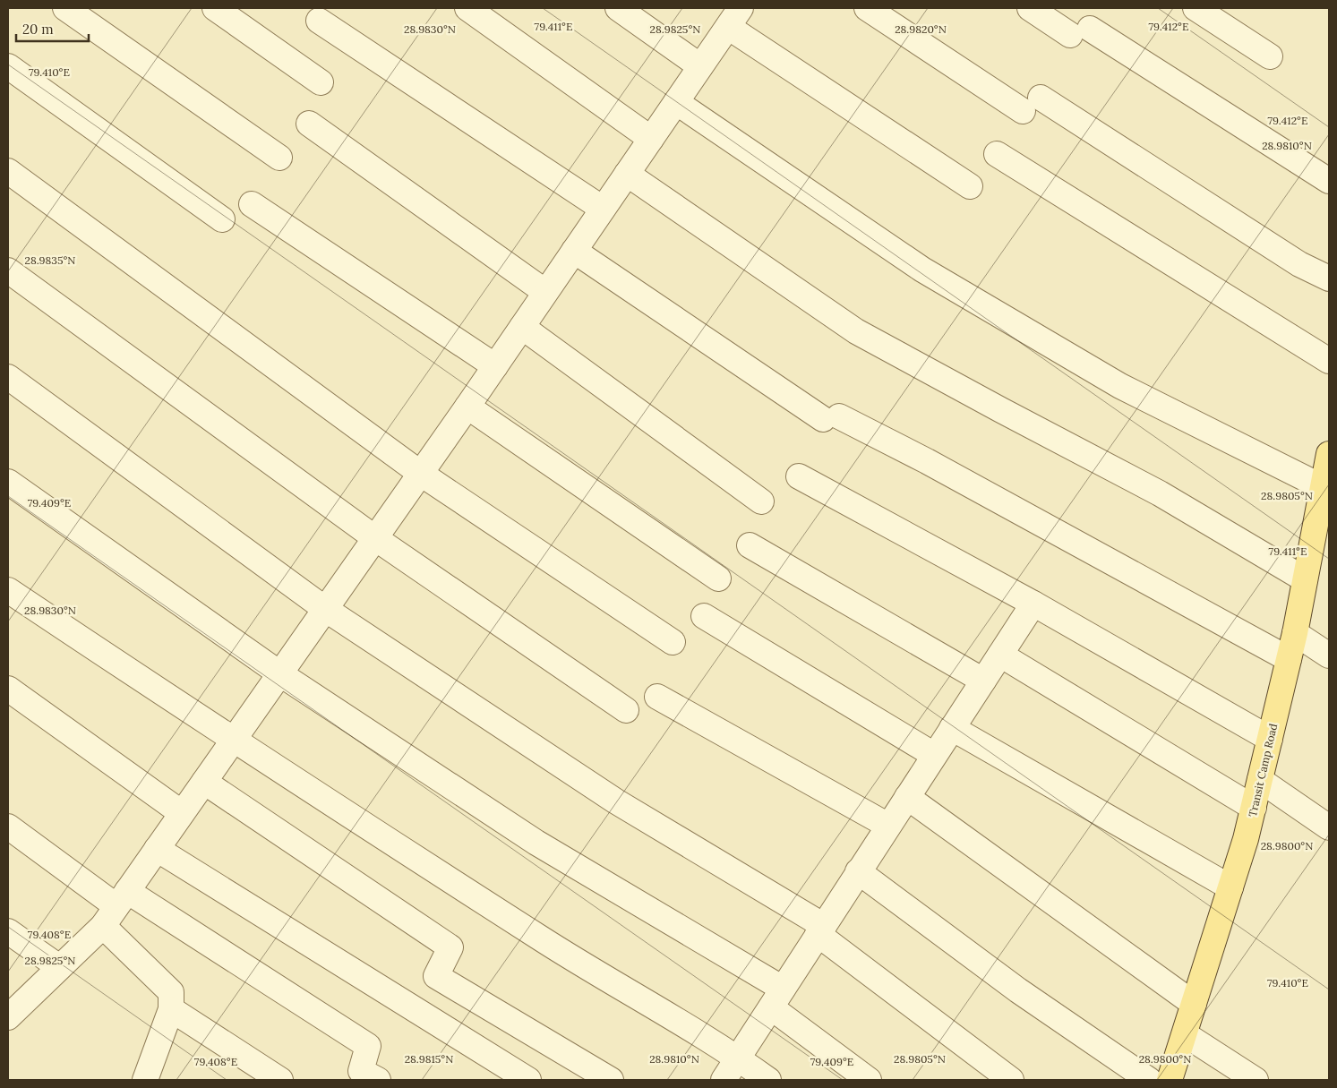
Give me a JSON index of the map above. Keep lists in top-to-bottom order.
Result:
{
  "streets": {
    "main road": ["Transit Camp Road"]
  },
  "scale_bar": "20 m",
  "coordinates": [
    "79.411°E",
    "79.412°E",
    "28.9830°N",
    "28.9825°N",
    "28.9820°N",
    "79.410°E",
    "28.9810°N",
    "28.9835°N",
    "28.9805°N",
    "79.409°E",
    "28.9800°N",
    "79.408°E",
    "28.9815°N"
  ]
}
